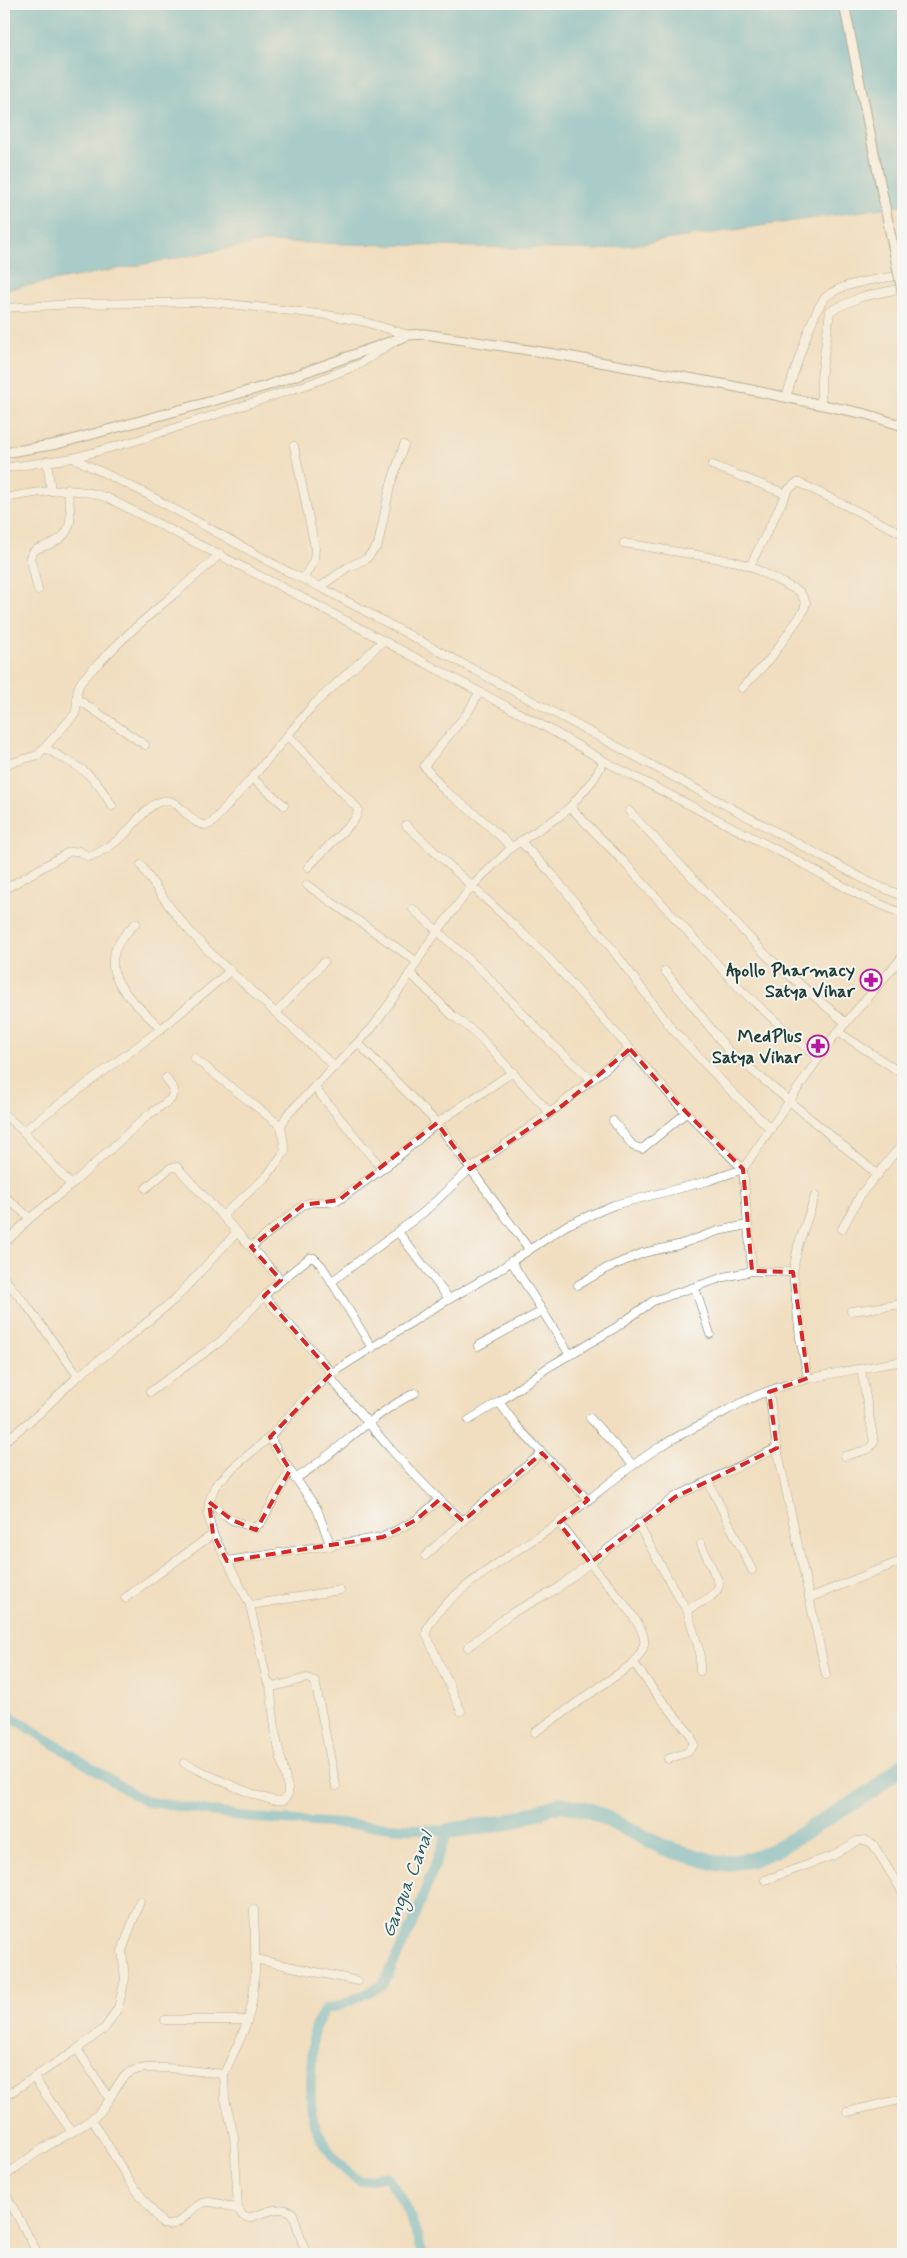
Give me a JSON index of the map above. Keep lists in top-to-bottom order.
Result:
{
  "water": ["Gangua Canal"],
  "places": {
    "pharmacy": ["Apollo Pharmacy Satya Vihar", "MedPlus Satya Vihar"]
  }
}
